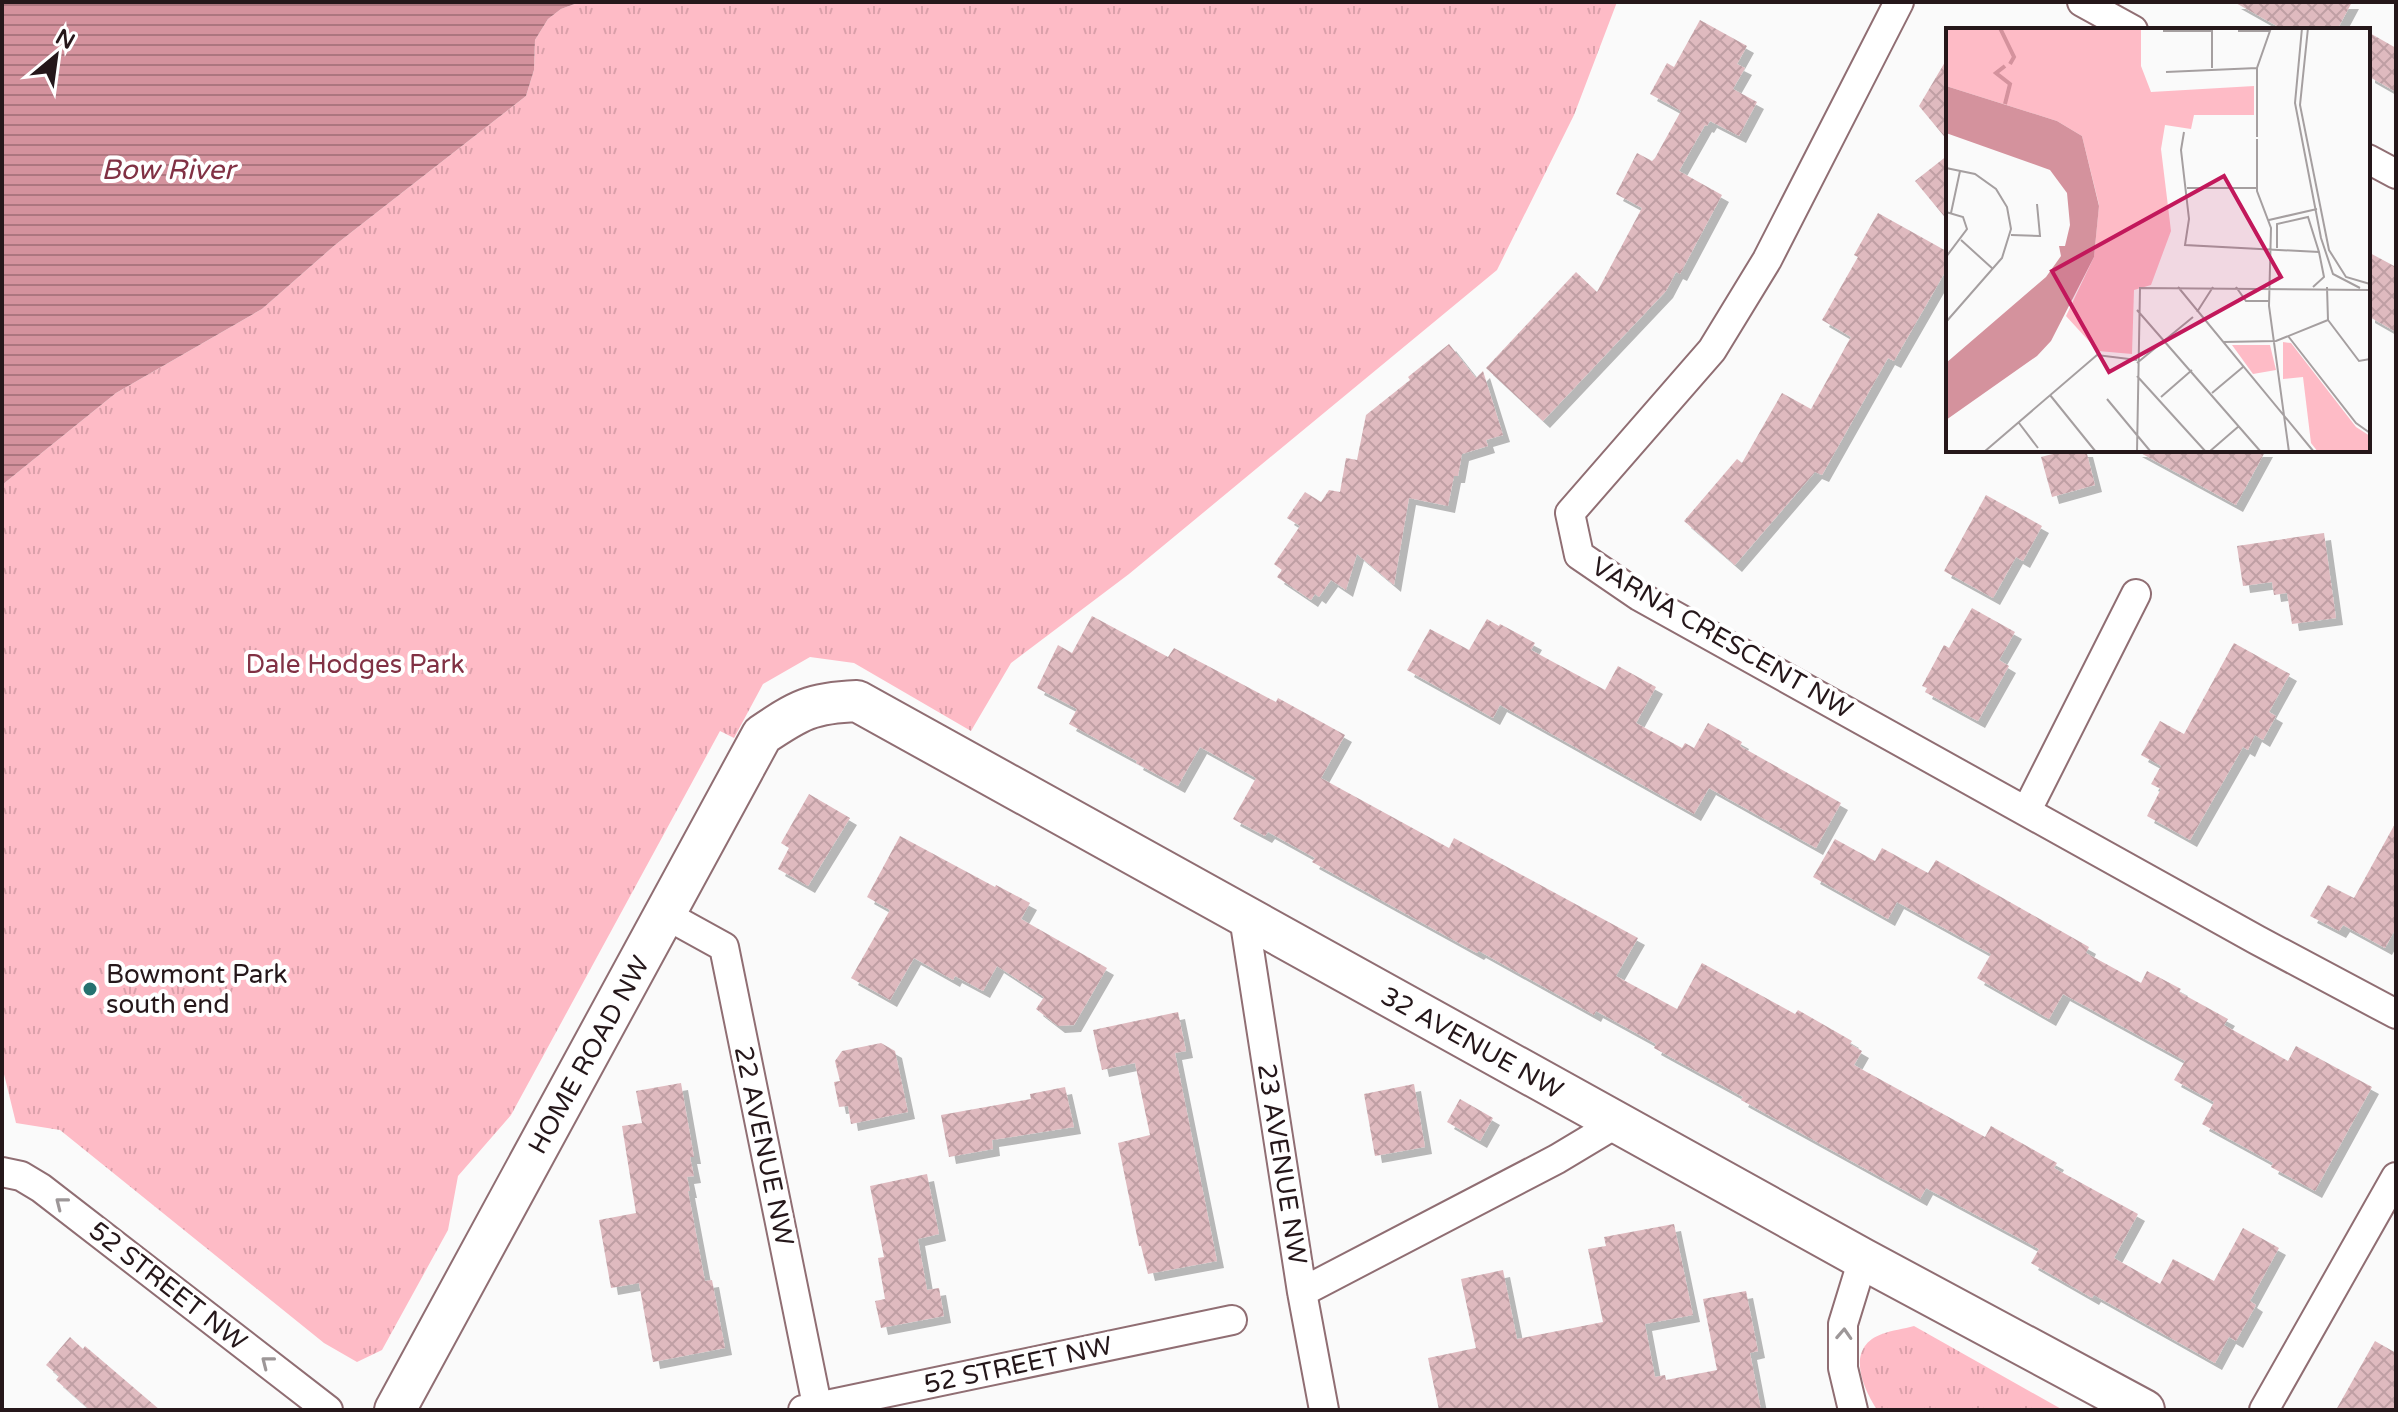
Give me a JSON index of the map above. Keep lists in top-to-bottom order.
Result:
{
  "streets": {
    "street": [
      "VARNA CRESCENT NW",
      "32 AVENUE NW",
      "HOME ROAD NW",
      "22 AVENUE NW",
      "23 AVENUE NW",
      "52 STREET NW"
    ]
  },
  "crossings": [
    ["32 AVENUE NW", "HOME ROAD NW"],
    ["32 AVENUE NW", "23 AVENUE NW"],
    ["HOME ROAD NW", "22 AVENUE NW"],
    ["22 AVENUE NW", "52 STREET NW"]
  ],
  "one_way": ["52 STREET NW"],
  "water": ["Bow River"],
  "parks": ["Dale Hodges Park"],
  "places": ["Bowmont Park south end"],
  "north": "top right"
}
